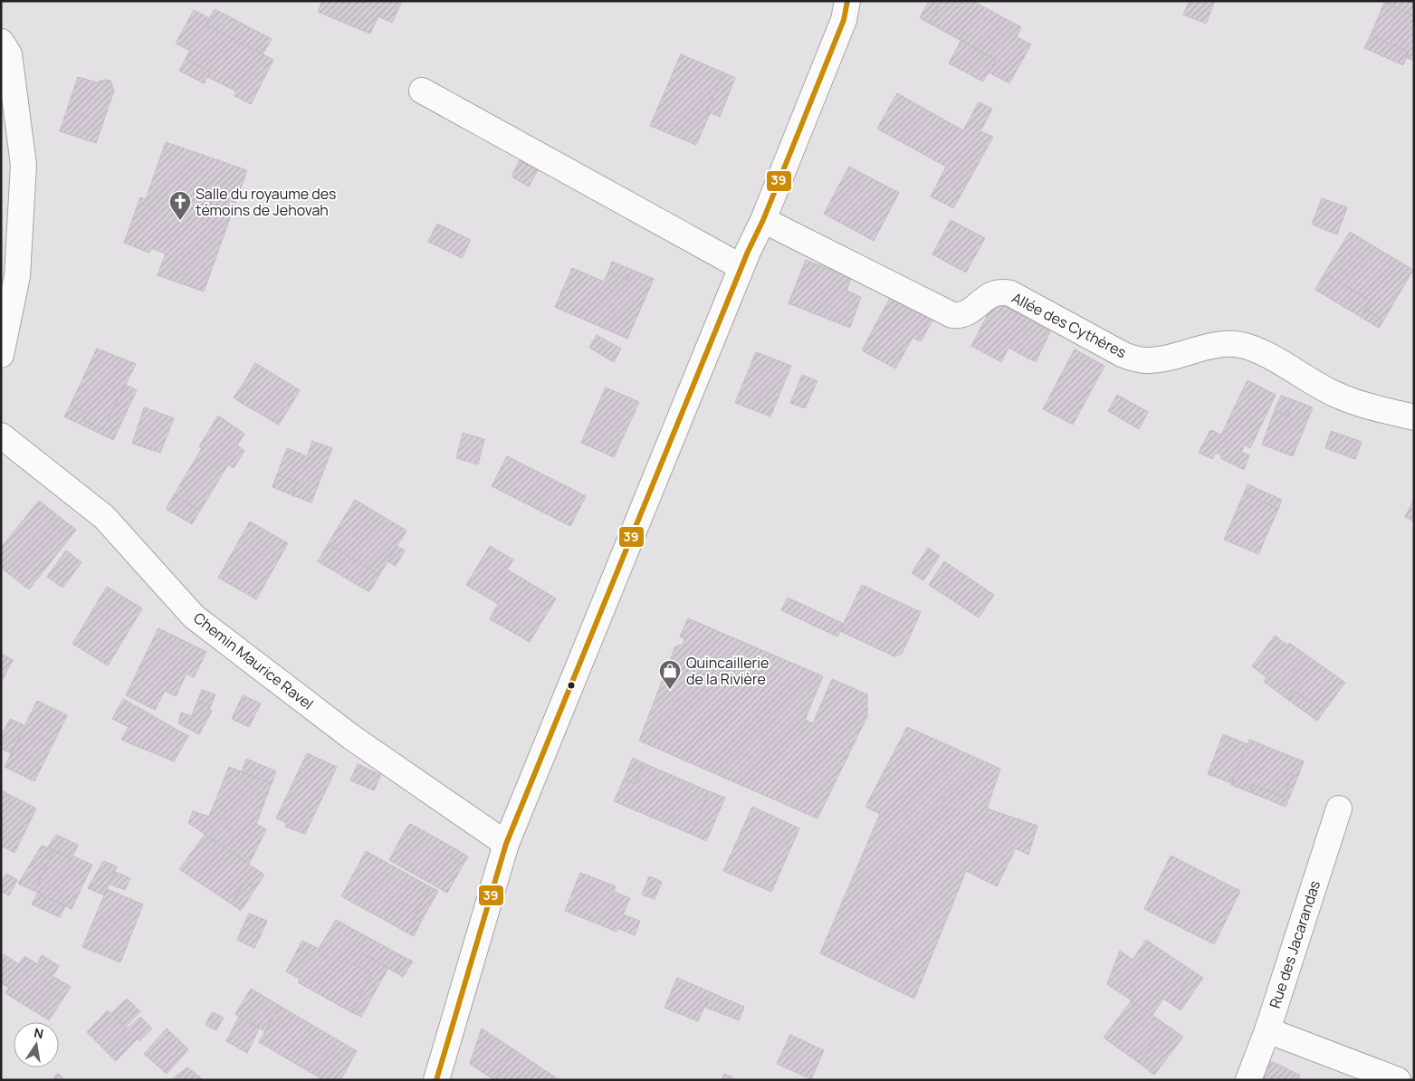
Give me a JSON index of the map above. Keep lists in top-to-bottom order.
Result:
{
  "streets": {
    "street": ["Allée des Cythères", "Chemin Maurice Ravel", "Rue des Jacarandas"]
  },
  "places": {
    "church": ["Salle du royaume des témoins de Jehovah"],
    "shop": ["Quincaillerie de la Rivière"]
  },
  "lines": ["transit line 39"],
  "north": "top"
}
